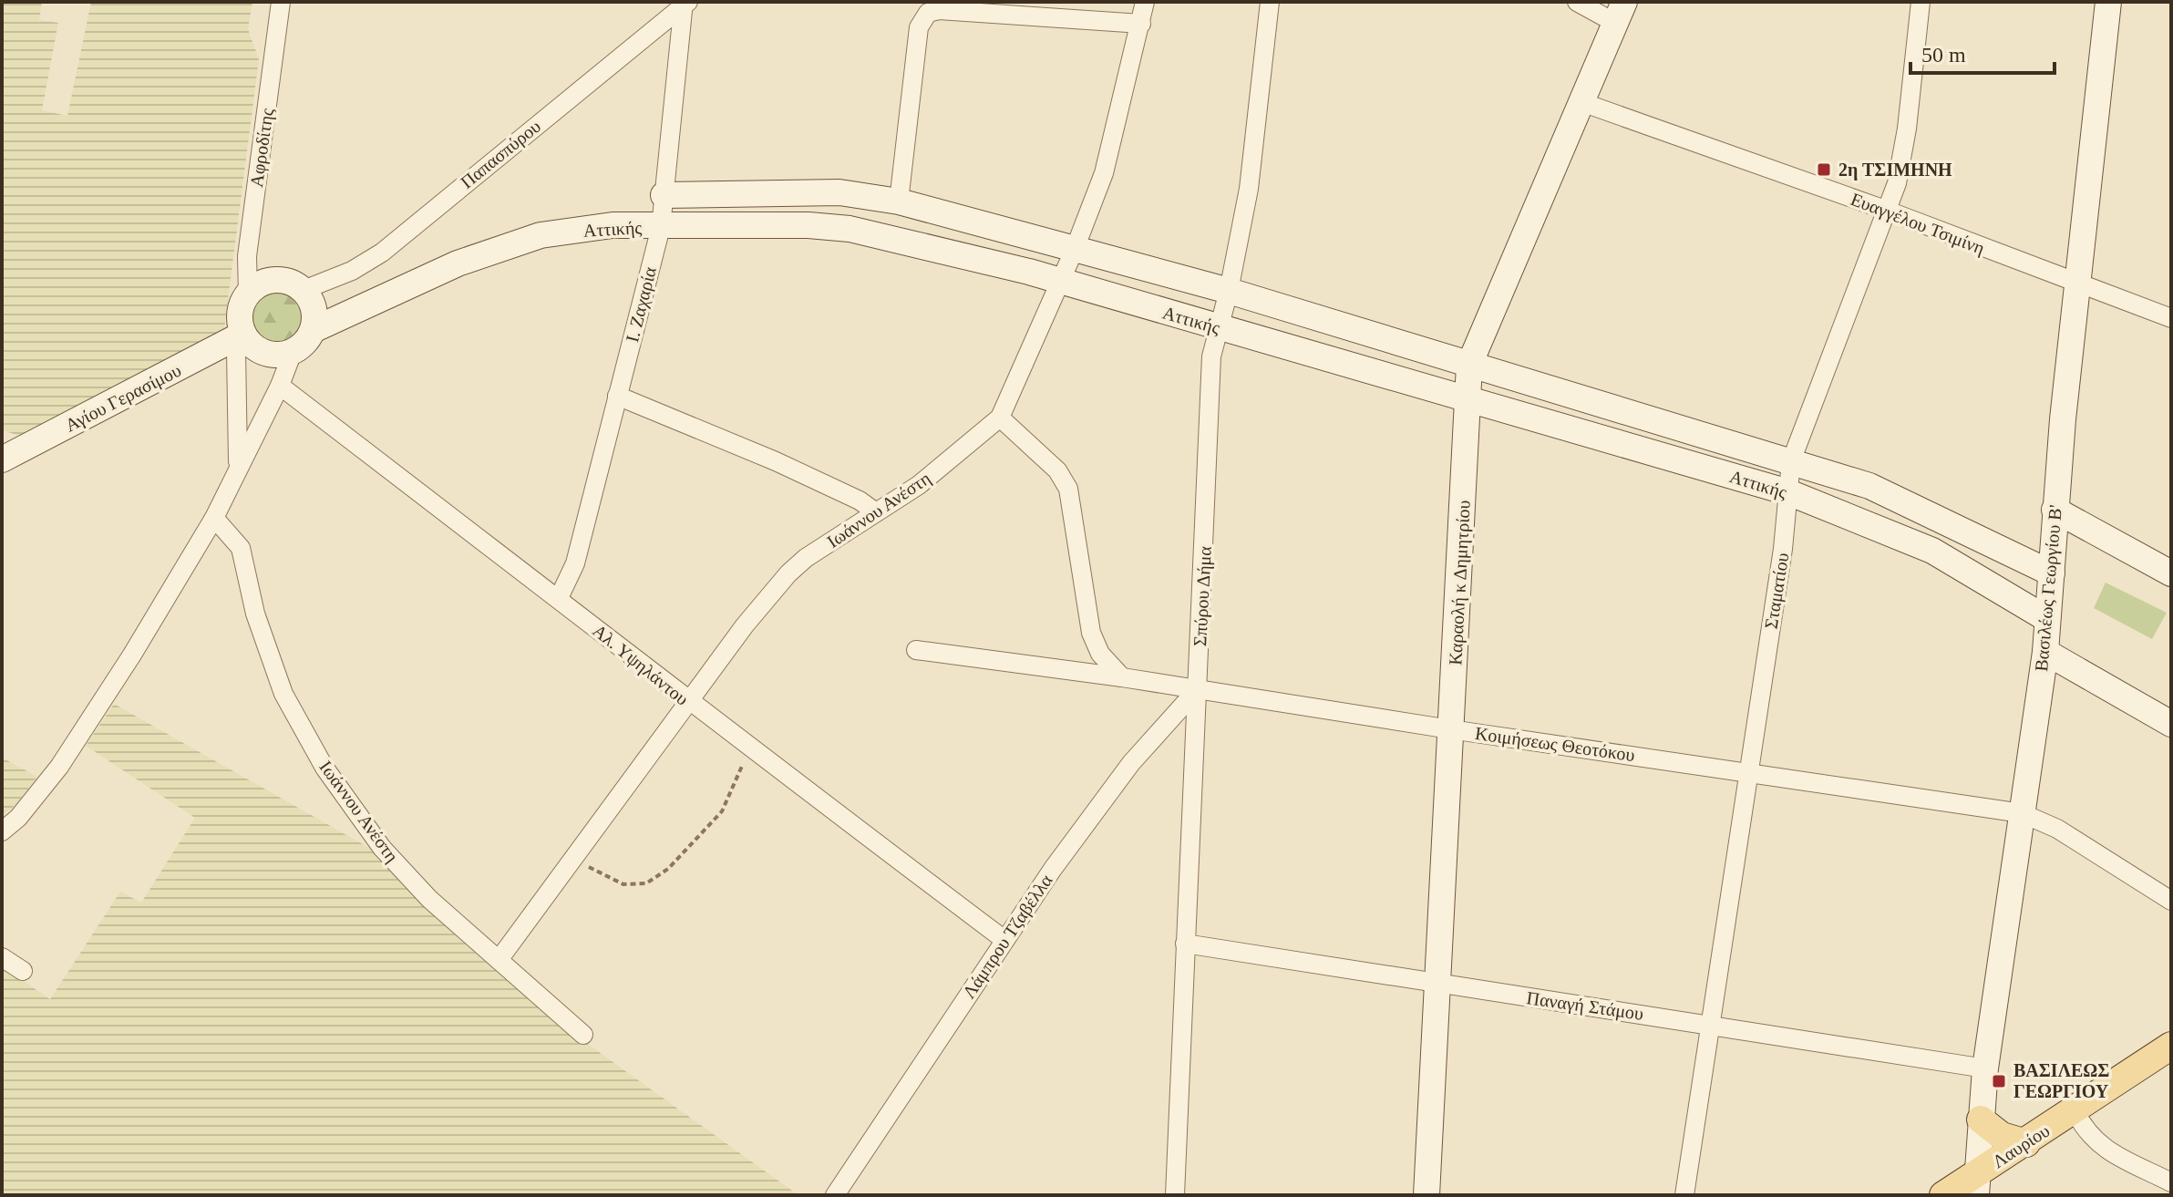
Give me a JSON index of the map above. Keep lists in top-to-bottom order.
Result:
{
  "streets": {
    "main road": ["Λαυρίου"],
    "street": [
      "Αφροδίτης",
      "Παπασπύρου",
      "Ευαγγέλου Τσιμίνη",
      "Αττικής",
      "Ι. Ζαχαρία",
      "Αγίου Γερασίμου",
      "Ιωάννου Ανέστη",
      "Καραολή κ Δημητρίου",
      "Βασιλέως Γεωργίου Β'",
      "Σταματίου",
      "Σπύρου Δήμα",
      "Αλ. Υψηλάντου",
      "Κοιμήσεως Θεοτόκου",
      "Λάμπρου Τζαβέλλα",
      "Παναγή Στάμου"
    ]
  },
  "crossings": [
    ["Αφροδίτης", "Παπασπύρου"],
    ["Αφροδίτης", "Αττικής"],
    ["Αφροδίτης", "Αγίου Γερασίμου"],
    ["Παπασπύρου", "Αττικής"],
    ["Παπασπύρου", "Ι. Ζαχαρία"],
    ["Παπασπύρου", "Αγίου Γερασίμου"],
    ["Ευαγγέλου Τσιμίνη", "Καραολή κ Δημητρίου"],
    ["Ευαγγέλου Τσιμίνη", "Βασιλέως Γεωργίου Β'"],
    ["Ευαγγέλου Τσιμίνη", "Σταματίου"],
    ["Αττικής", "Ι. Ζαχαρία"],
    ["Αττικής", "Αγίου Γερασίμου"],
    ["Αττικής", "Ιωάννου Ανέστη"],
    ["Αττικής", "Καραολή κ Δημητρίου"],
    ["Αττικής", "Βασιλέως Γεωργίου Β'"],
    ["Αττικής", "Σταματίου"],
    ["Αττικής", "Σπύρου Δήμα"],
    ["Ι. Ζαχαρία", "Αλ. Υψηλάντου"],
    ["Ιωάννου Ανέστη", "Αλ. Υψηλάντου"],
    ["Καραολή κ Δημητρίου", "Κοιμήσεως Θεοτόκου"],
    ["Καραολή κ Δημητρίου", "Παναγή Στάμου"],
    ["Βασιλέως Γεωργίου Β'", "Κοιμήσεως Θεοτόκου"],
    ["Βασιλέως Γεωργίου Β'", "Παναγή Στάμου"],
    ["Βασιλέως Γεωργίου Β'", "Λαυρίου"],
    ["Σταματίου", "Κοιμήσεως Θεοτόκου"],
    ["Σταματίου", "Παναγή Στάμου"],
    ["Σπύρου Δήμα", "Κοιμήσεως Θεοτόκου"],
    ["Σπύρου Δήμα", "Λάμπρου Τζαβέλλα"],
    ["Σπύρου Δήμα", "Παναγή Στάμου"],
    ["Αλ. Υψηλάντου", "Λάμπρου Τζαβέλλα"],
    ["Κοιμήσεως Θεοτόκου", "Λάμπρου Τζαβέλλα"]
  ],
  "places": {
    "transit": ["2η ΤΣΙΜΗΝΗ", "ΒΑΣΙΛΕΩΣ ΓΕΩΡΓΙΟΥ"]
  },
  "scale_bar": "50 m"
}
